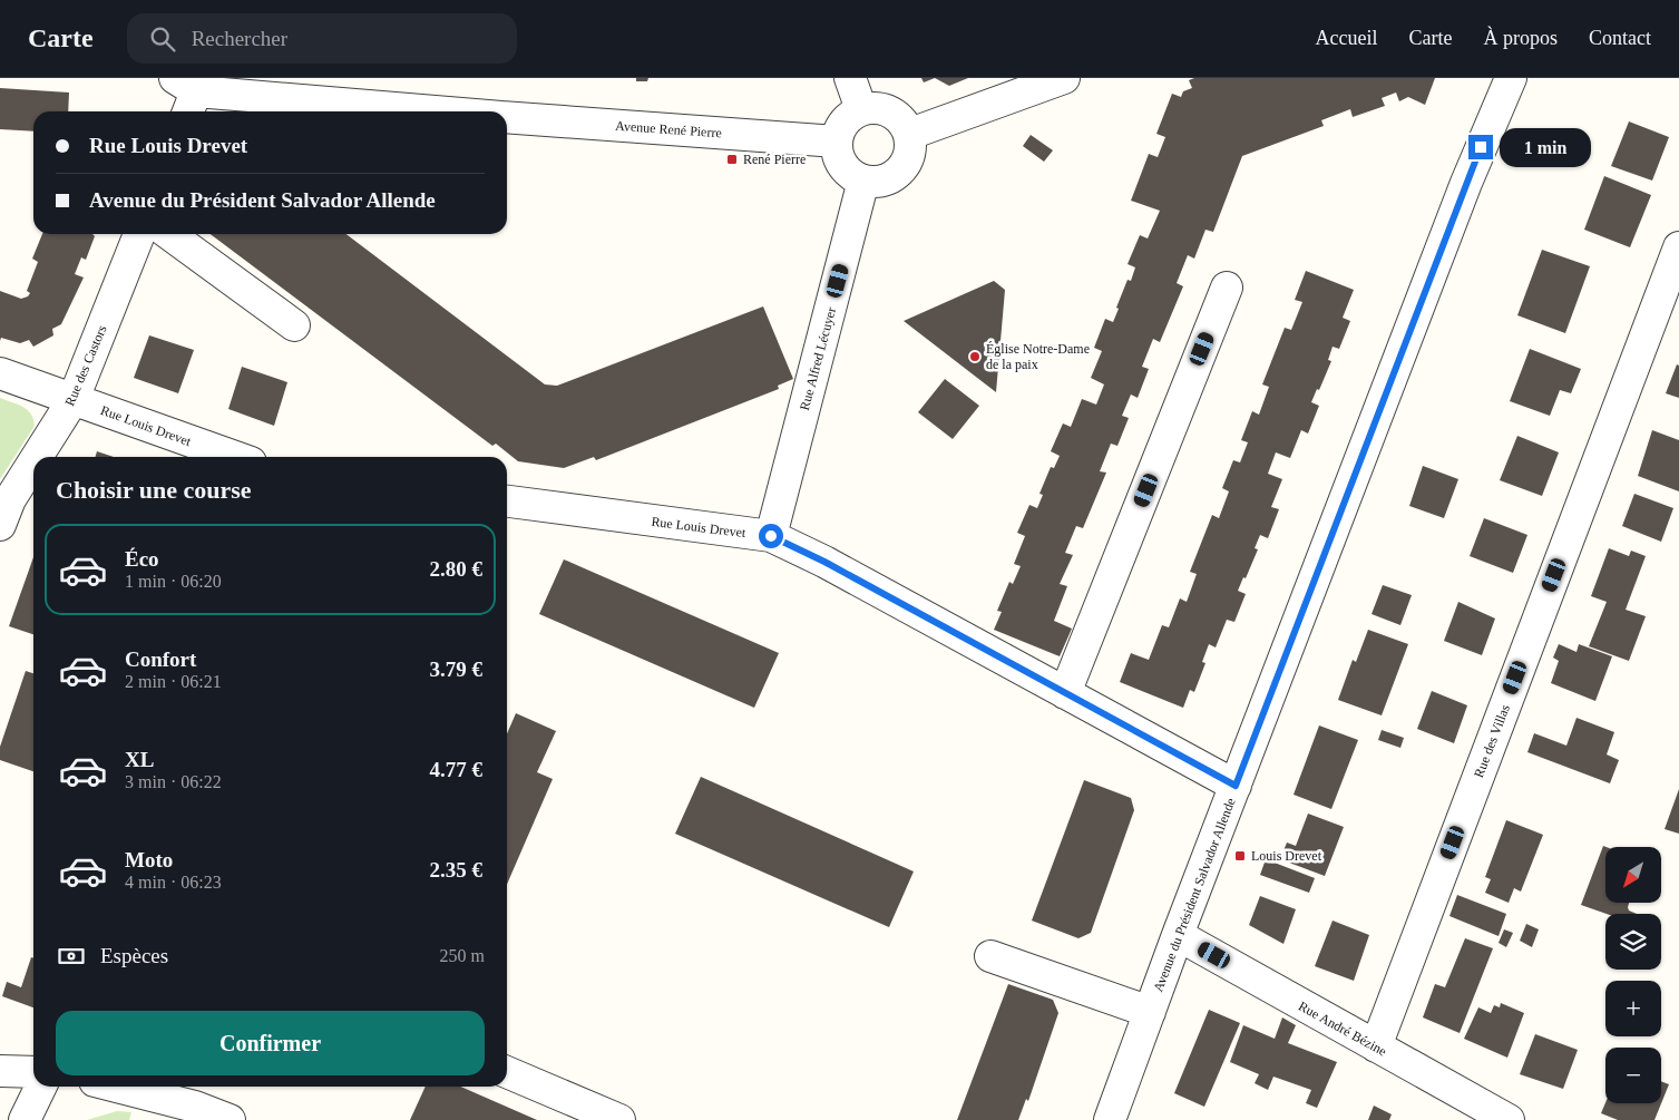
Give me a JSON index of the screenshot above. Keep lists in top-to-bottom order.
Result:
{
  "streets": {
    "street": [
      "Avenue René Pierre",
      "Rue Alfred Lécuyer",
      "Rue des Castors",
      "Rue Louis Drevet",
      "Rue des Villas",
      "Avenue du Président Salvador Allende",
      "Rue André Bézine"
    ]
  },
  "crossings": [
    ["Avenue René Pierre", "Rue Alfred Lécuyer"],
    ["Rue Alfred Lécuyer", "Rue Louis Drevet"],
    ["Rue des Castors", "Rue Louis Drevet"],
    ["Rue Louis Drevet", "Avenue du Président Salvador Allende"],
    ["Rue des Villas", "Rue André Bézine"],
    ["Avenue du Président Salvador Allende", "Rue André Bézine"]
  ],
  "places": {
    "transit": ["René Pierre", "Louis Drevet"],
    "other": ["Église Notre-Dame de la paix"]
  },
  "north": "bottom left",
  "page": {
    "header": "Carte",
    "search": "Rechercher",
    "nav": [
      "Accueil",
      "Carte",
      "À propos",
      "Contact"
    ],
    "banner": ["Rue Louis Drevet", "Avenue du Président Salvador Allende"],
    "bubble": "1 min",
    "heading": "Choisir une course",
    "list": [
      {
        "name": "Éco",
        "note": "1 min · 06:20",
        "value": "2.80 €"
      },
      {
        "name": "Confort",
        "note": "2 min · 06:21",
        "value": "3.79 €"
      },
      {
        "name": "XL",
        "note": "3 min · 06:22",
        "value": "4.77 €"
      },
      {
        "name": "Moto",
        "note": "4 min · 06:23",
        "value": "2.35 €"
      }
    ],
    "map_buttons": ["+", "−"],
    "pay": ["Espèces", "250 m"],
    "buttons": "Confirmer"
  }
}
